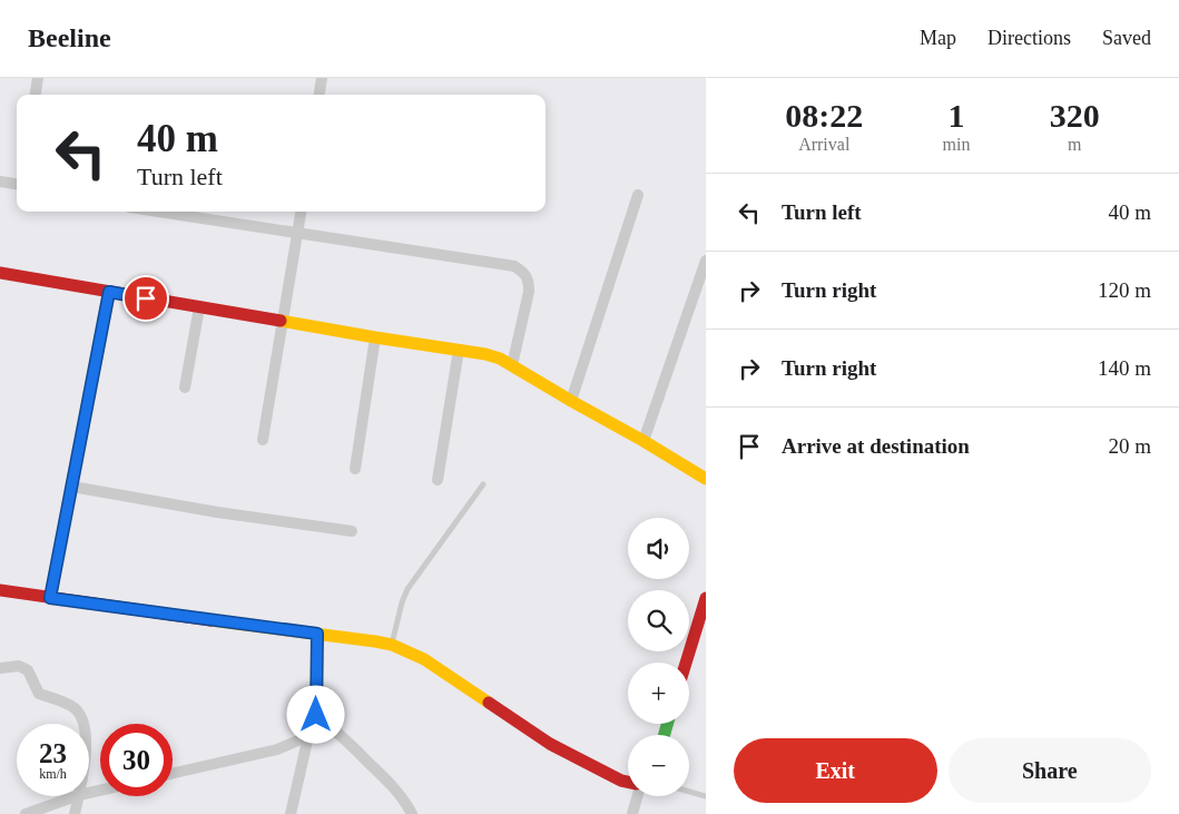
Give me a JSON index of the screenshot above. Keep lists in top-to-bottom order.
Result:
{
  "page": {
    "header": "Beeline",
    "nav": ["Map", "Directions", "Saved"],
    "eta": [
      "08:22",
      "Arrival",
      "1",
      "min",
      "320",
      "m"
    ],
    "turn": ["40 m", "Turn left"],
    "list": [
      {
        "name": "Turn left",
        "value": "40 m"
      },
      {
        "name": "Turn right",
        "value": "120 m"
      },
      {
        "name": "Turn right",
        "value": "140 m"
      },
      {
        "name": "Arrive at destination",
        "value": "20 m"
      }
    ],
    "map_buttons": ["+", "−"],
    "speed": "23 km/h",
    "limit": "30",
    "buttons": ["Exit", "Share"]
  }
}
